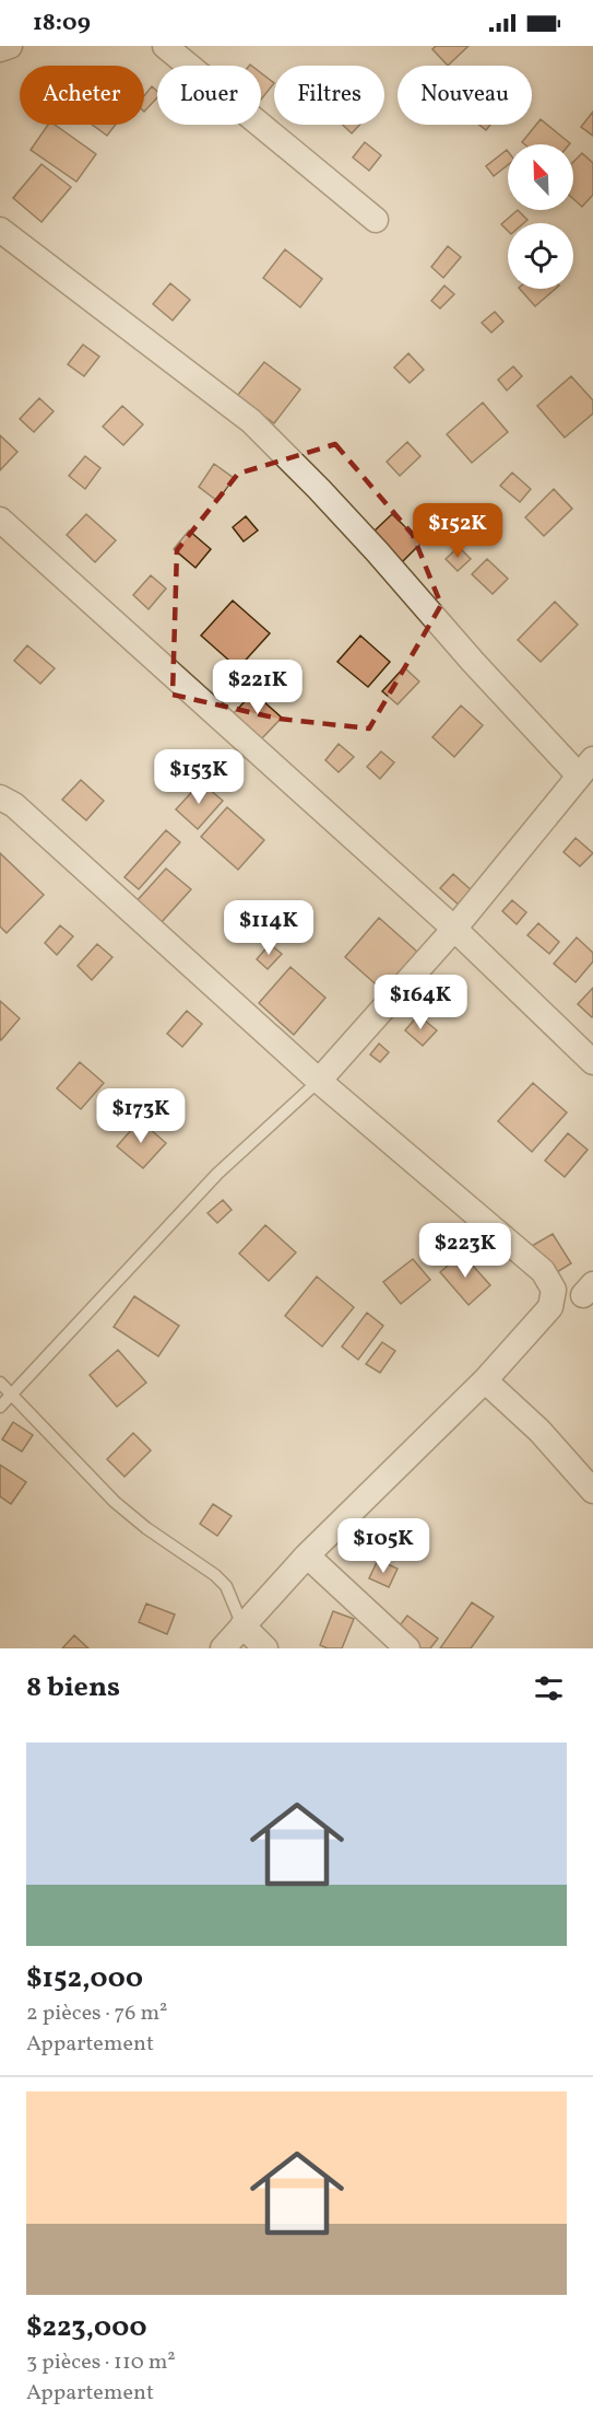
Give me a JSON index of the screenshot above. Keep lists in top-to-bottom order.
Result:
{
  "north": "top left",
  "page": {
    "status": "18:09",
    "chip": [
      "Acheter",
      "Louer",
      "Filtres",
      "Nouveau"
    ],
    "price": [
      "$152K",
      "$221K",
      "$153K",
      "$114K",
      "$164K",
      "$173K",
      "$223K",
      "$105K"
    ],
    "heading": "8 biens",
    "list": [
      {
        "name": "$152,000",
        "note": "2 pièces · 76 m² · Appartement"
      },
      {
        "name": "$223,000",
        "note": "3 pièces · 110 m² · Appartement"
      }
    ]
  }
}
